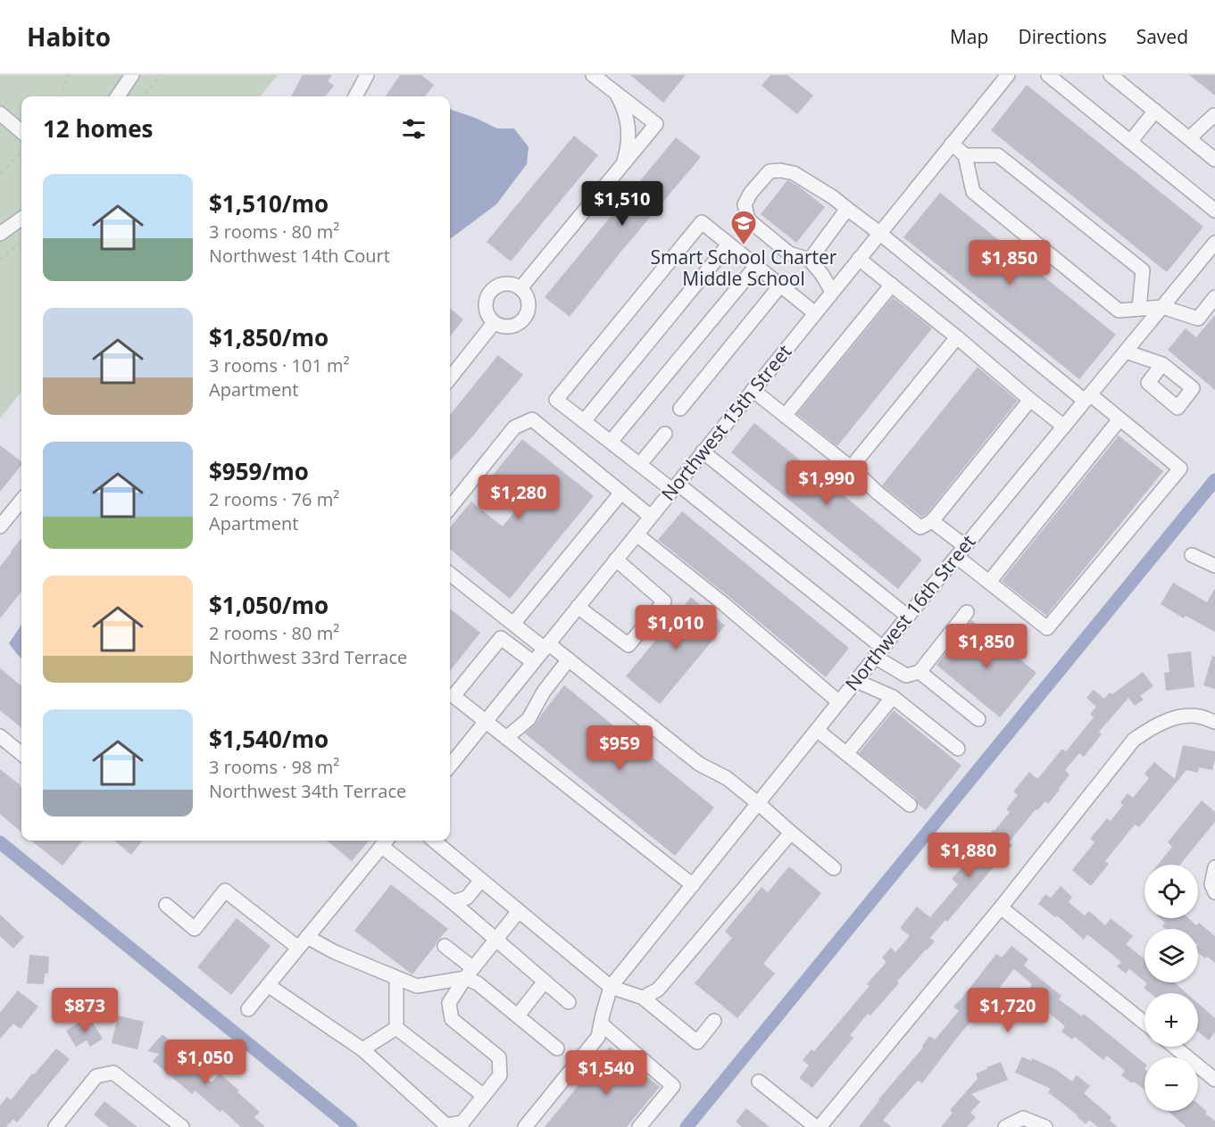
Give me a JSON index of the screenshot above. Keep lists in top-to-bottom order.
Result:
{
  "streets": {
    "street": ["Northwest 15th Street", "Northwest 16th Street"]
  },
  "places": {
    "school or university": ["Smart School Charter Middle School"]
  },
  "page": {
    "header": "Habito",
    "nav": ["Map", "Directions", "Saved"],
    "heading": "12 homes",
    "list": [
      {
        "name": "$1,510/mo",
        "note": "3 rooms · 80 m² · Northwest 14th Court"
      },
      {
        "name": "$1,850/mo",
        "note": "3 rooms · 101 m² · Apartment"
      },
      {
        "name": "$959/mo",
        "note": "2 rooms · 76 m² · Apartment"
      },
      {
        "name": "$1,050/mo",
        "note": "2 rooms · 80 m² · Northwest 33rd Terrace"
      },
      {
        "name": "$1,540/mo",
        "note": "3 rooms · 98 m² · Northwest 34th Terrace"
      }
    ],
    "price": [
      "$1,510",
      "$1,850",
      "$1,990",
      "$1,280",
      "$1,010",
      "$1,850",
      "$959",
      "$1,880",
      "$873",
      "$1,720",
      "$1,050",
      "$1,540"
    ],
    "map_buttons": ["+", "−"]
  }
}
